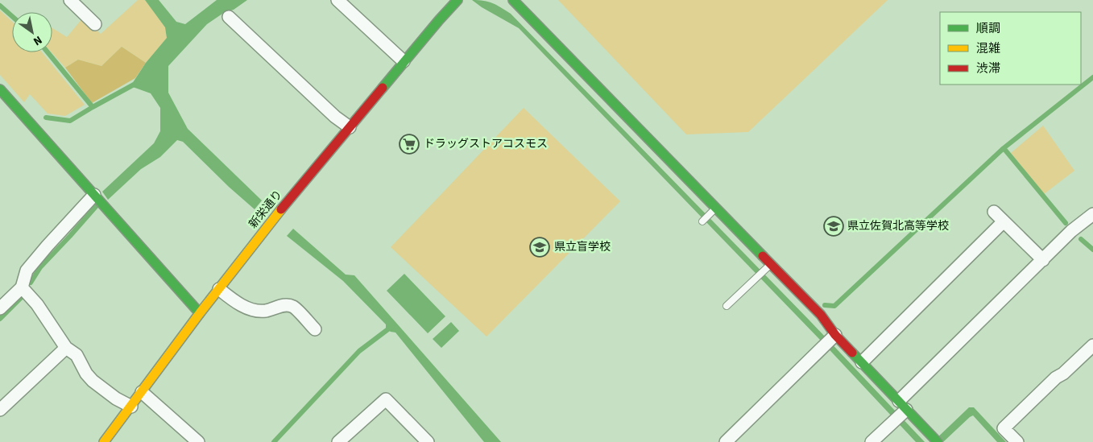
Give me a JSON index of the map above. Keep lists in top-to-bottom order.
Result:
{
  "streets": {
    "street": ["新栄通り"]
  },
  "places": {
    "supermarket": ["ドラッグストアコスモス"],
    "school or university": ["県立佐賀北高等学校", "県立盲学校"]
  },
  "legend": ["順調", "混雑", "渋滞"],
  "north": "bottom right"
}
